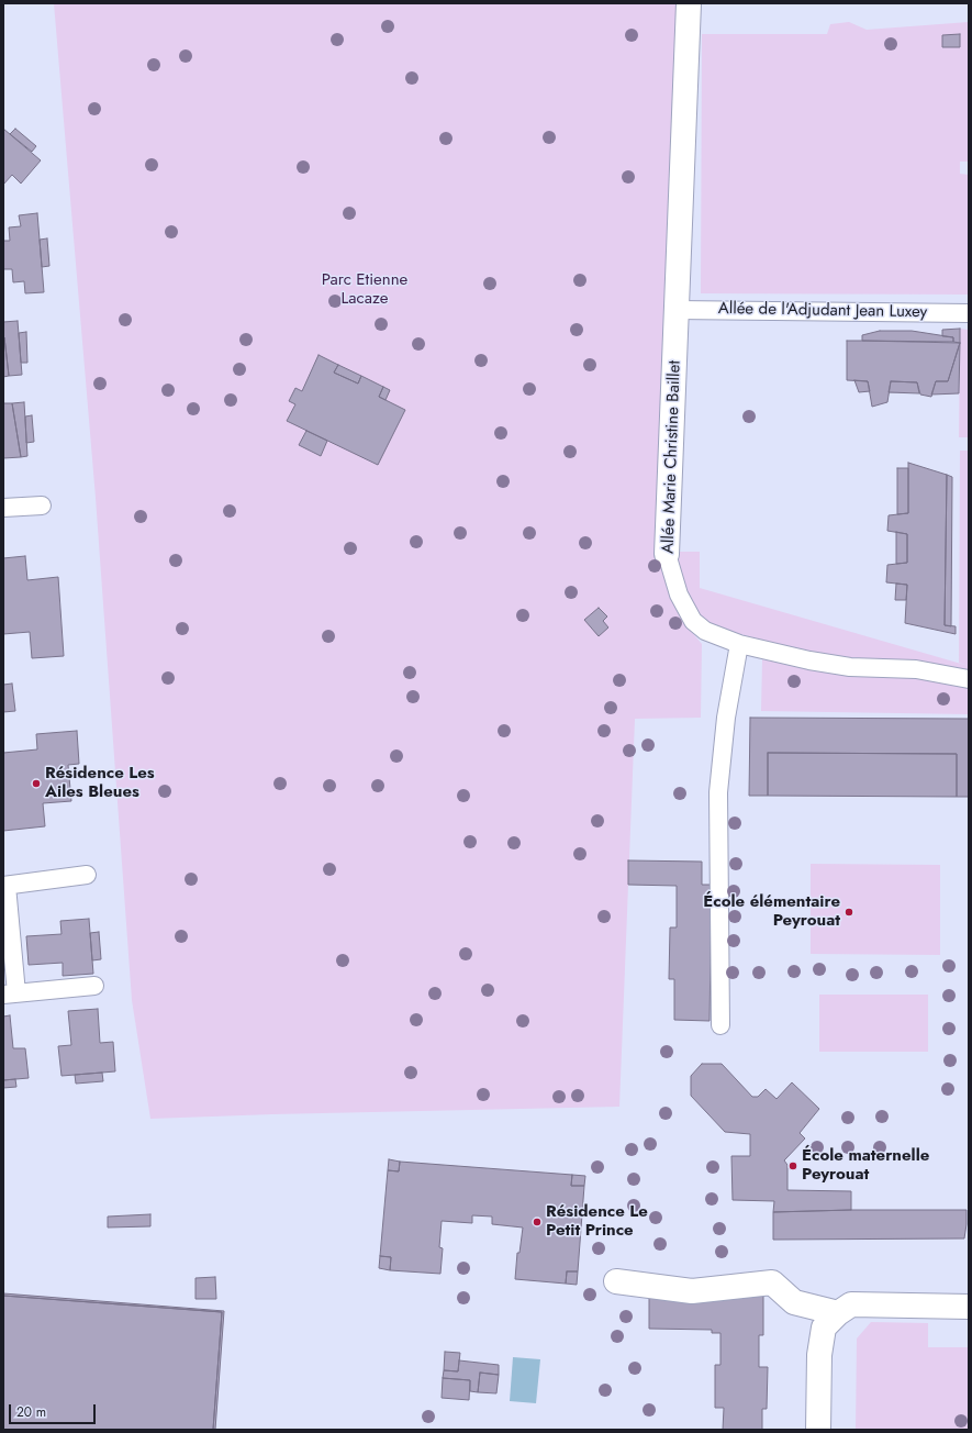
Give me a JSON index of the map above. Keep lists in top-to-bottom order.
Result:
{
  "streets": {
    "street": ["Allée Marie Christine Baillet"],
    "lane": ["Allée de l'Adjudant Jean Luxey"]
  },
  "crossings": [
    ["Allée de l'Adjudant Jean Luxey", "Allée Marie Christine Baillet"]
  ],
  "parks": ["Parc Etienne Lacaze"],
  "places": [
    "Résidence Les Ailes Bleues",
    "École élémentaire Peyrouat",
    "École maternelle Peyrouat",
    "Résidence Le Petit Prince"
  ],
  "scale_bar": "20 m"
}
